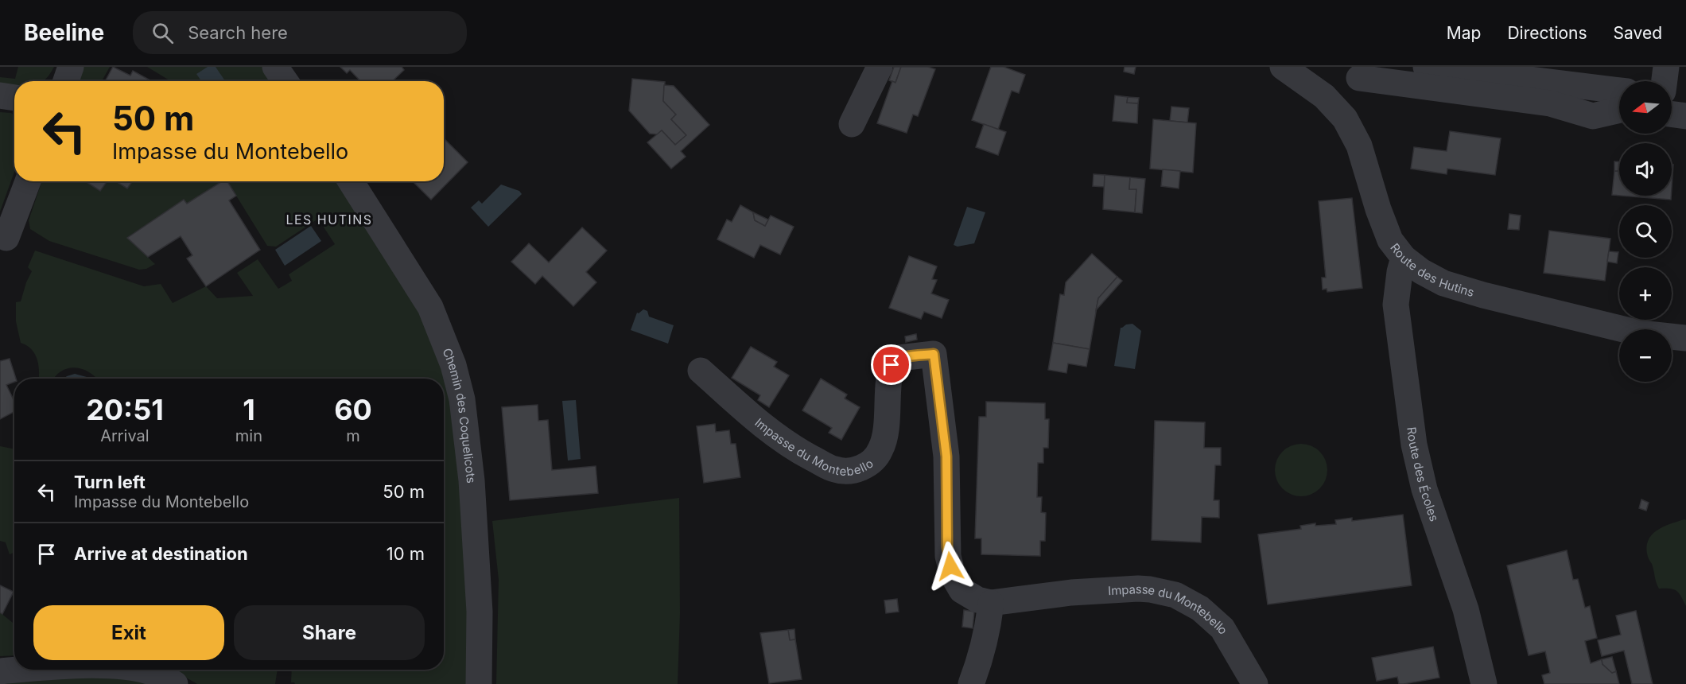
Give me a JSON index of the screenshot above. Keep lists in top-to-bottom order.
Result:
{
  "streets": {
    "street": [
      "Route des Hutins",
      "Chemin des Coquelicots",
      "Impasse du Montebello",
      "Route des Écoles"
    ]
  },
  "crossings": [
    ["Route des Hutins", "Route des Écoles"]
  ],
  "districts": ["LES HUTINS"],
  "north": "left",
  "page": {
    "header": "Beeline",
    "search": "Search here",
    "nav": ["Map", "Directions", "Saved"],
    "map_buttons": ["+", "−"],
    "turn": ["50 m", "Impasse du Montebello"],
    "eta": [
      "20:51",
      "Arrival",
      "1",
      "min",
      "60",
      "m"
    ],
    "list": [
      {
        "name": "Turn left",
        "note": "Impasse du Montebello",
        "value": "50 m"
      },
      {
        "name": "Arrive at destination",
        "value": "10 m"
      }
    ],
    "buttons": ["Exit", "Share"]
  }
}
